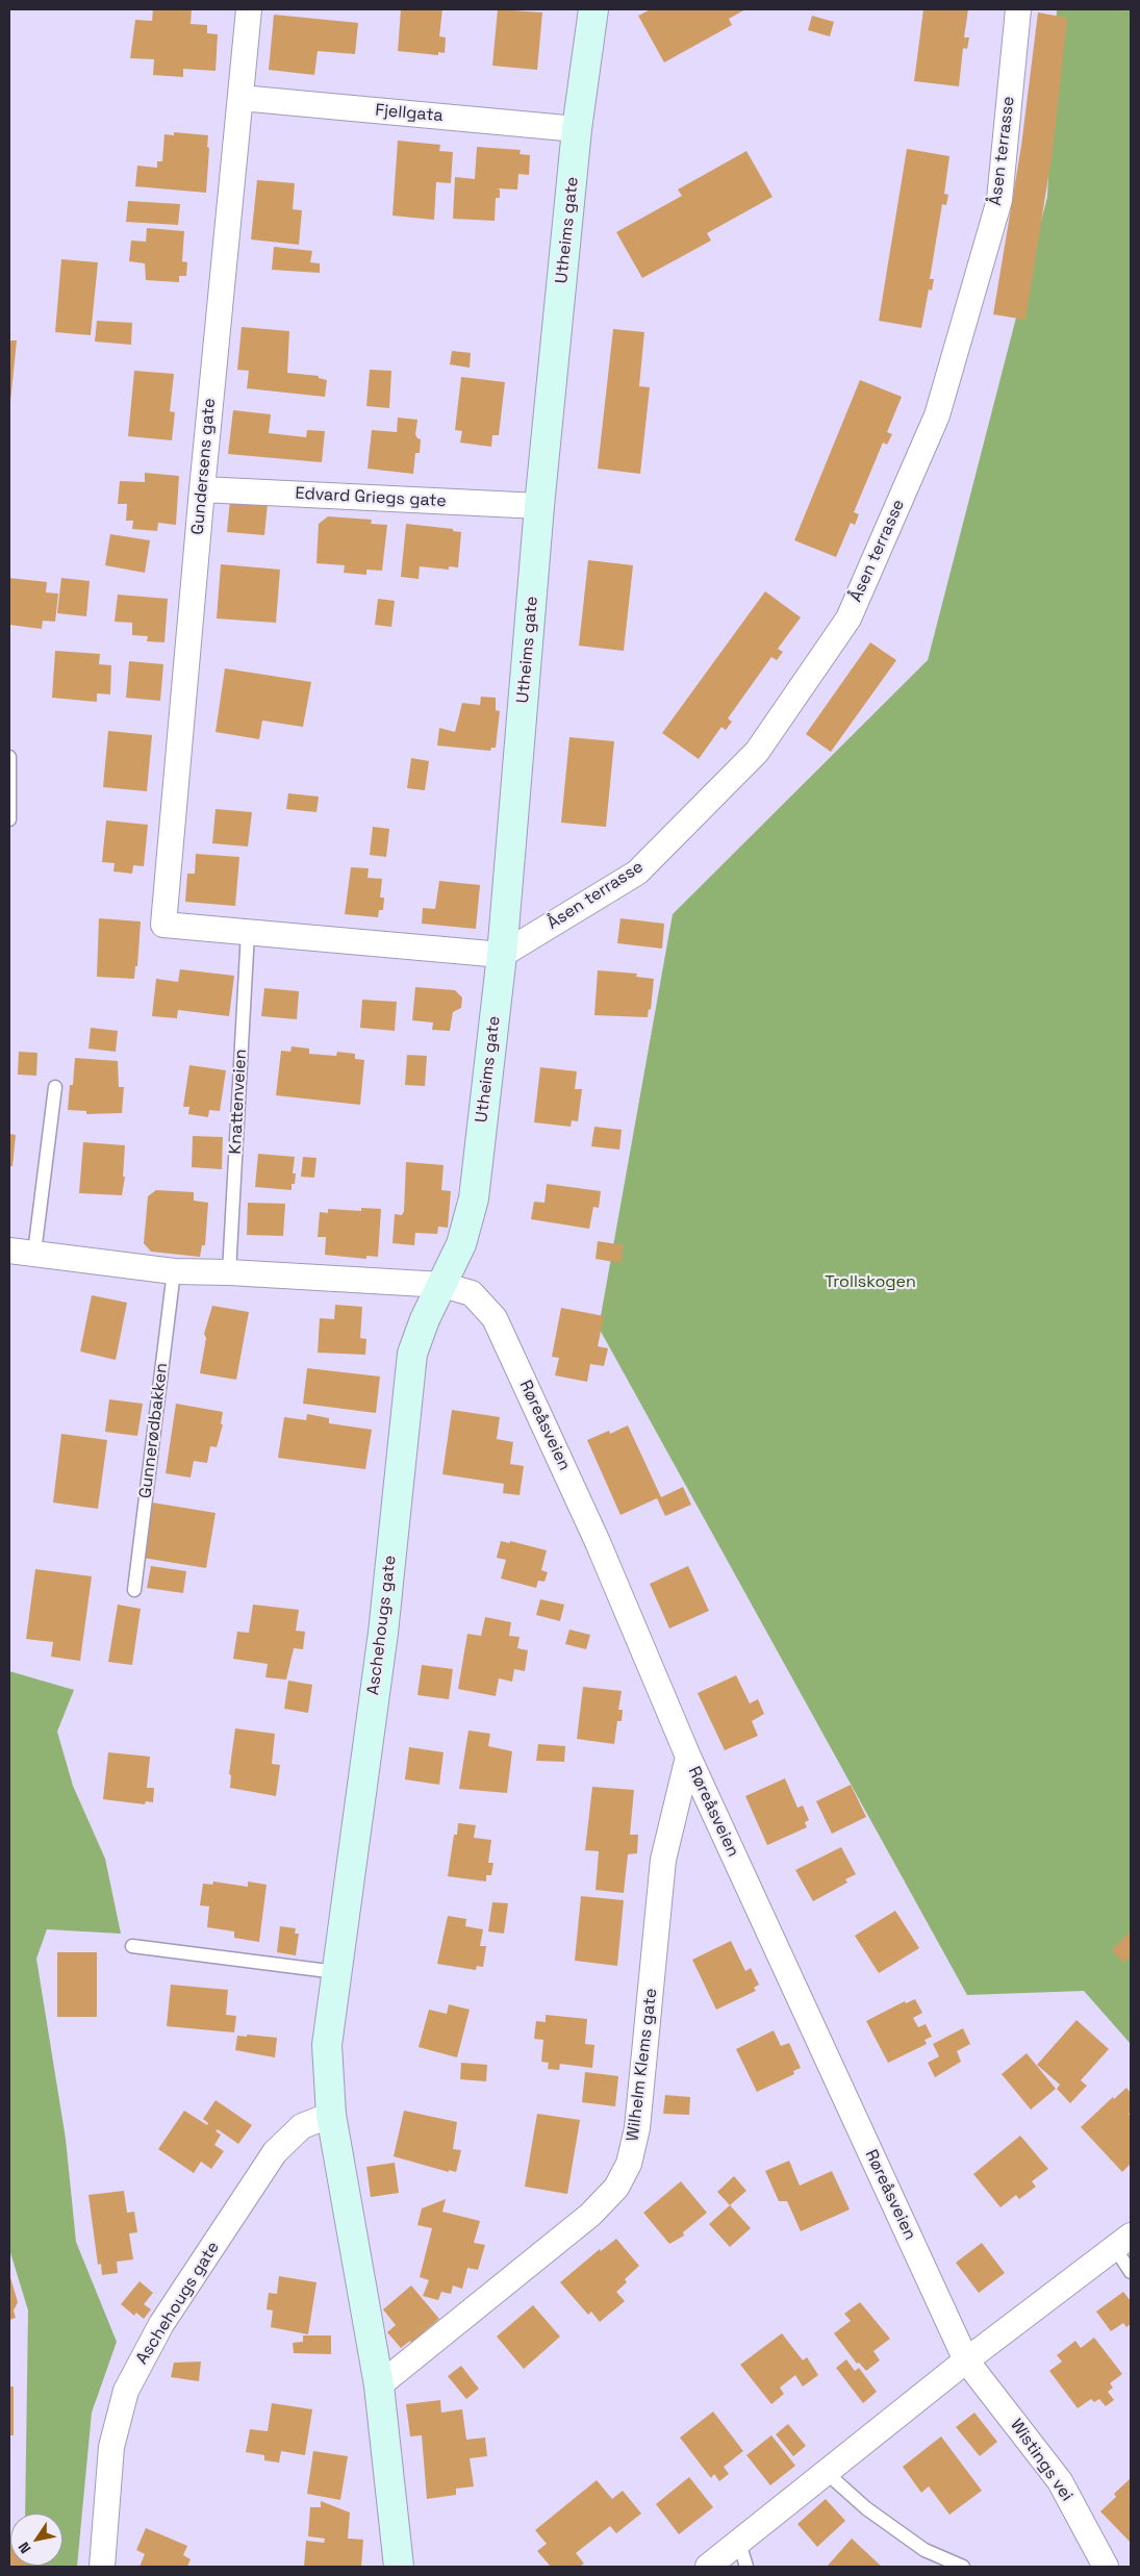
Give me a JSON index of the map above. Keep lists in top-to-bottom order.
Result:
{
  "streets": {
    "main road": ["Utheims gate", "Aschehougs gate"],
    "street": [
      "Fjellgata",
      "Åsen terrasse",
      "Gundersens gate",
      "Edvard Griegs gate",
      "Røreåsveien",
      "Wilhelm Klems gate",
      "Wistings vei"
    ],
    "lane": ["Knattenveien", "Gunnerødbakken"]
  },
  "crossings": [
    ["Fjellgata", "Utheims gate"],
    ["Fjellgata", "Gundersens gate"],
    ["Åsen terrasse", "Utheims gate"],
    ["Utheims gate", "Edvard Griegs gate"],
    ["Utheims gate", "Røreåsveien"],
    ["Utheims gate", "Aschehougs gate"],
    ["Gundersens gate", "Edvard Griegs gate"],
    ["Gundersens gate", "Knattenveien"],
    ["Røreåsveien", "Aschehougs gate"],
    ["Røreåsveien", "Wilhelm Klems gate"],
    ["Røreåsveien", "Wistings vei"],
    ["Aschehougs gate", "Wilhelm Klems gate"]
  ],
  "parks": ["Trollskogen"],
  "north": "bottom left"
}
